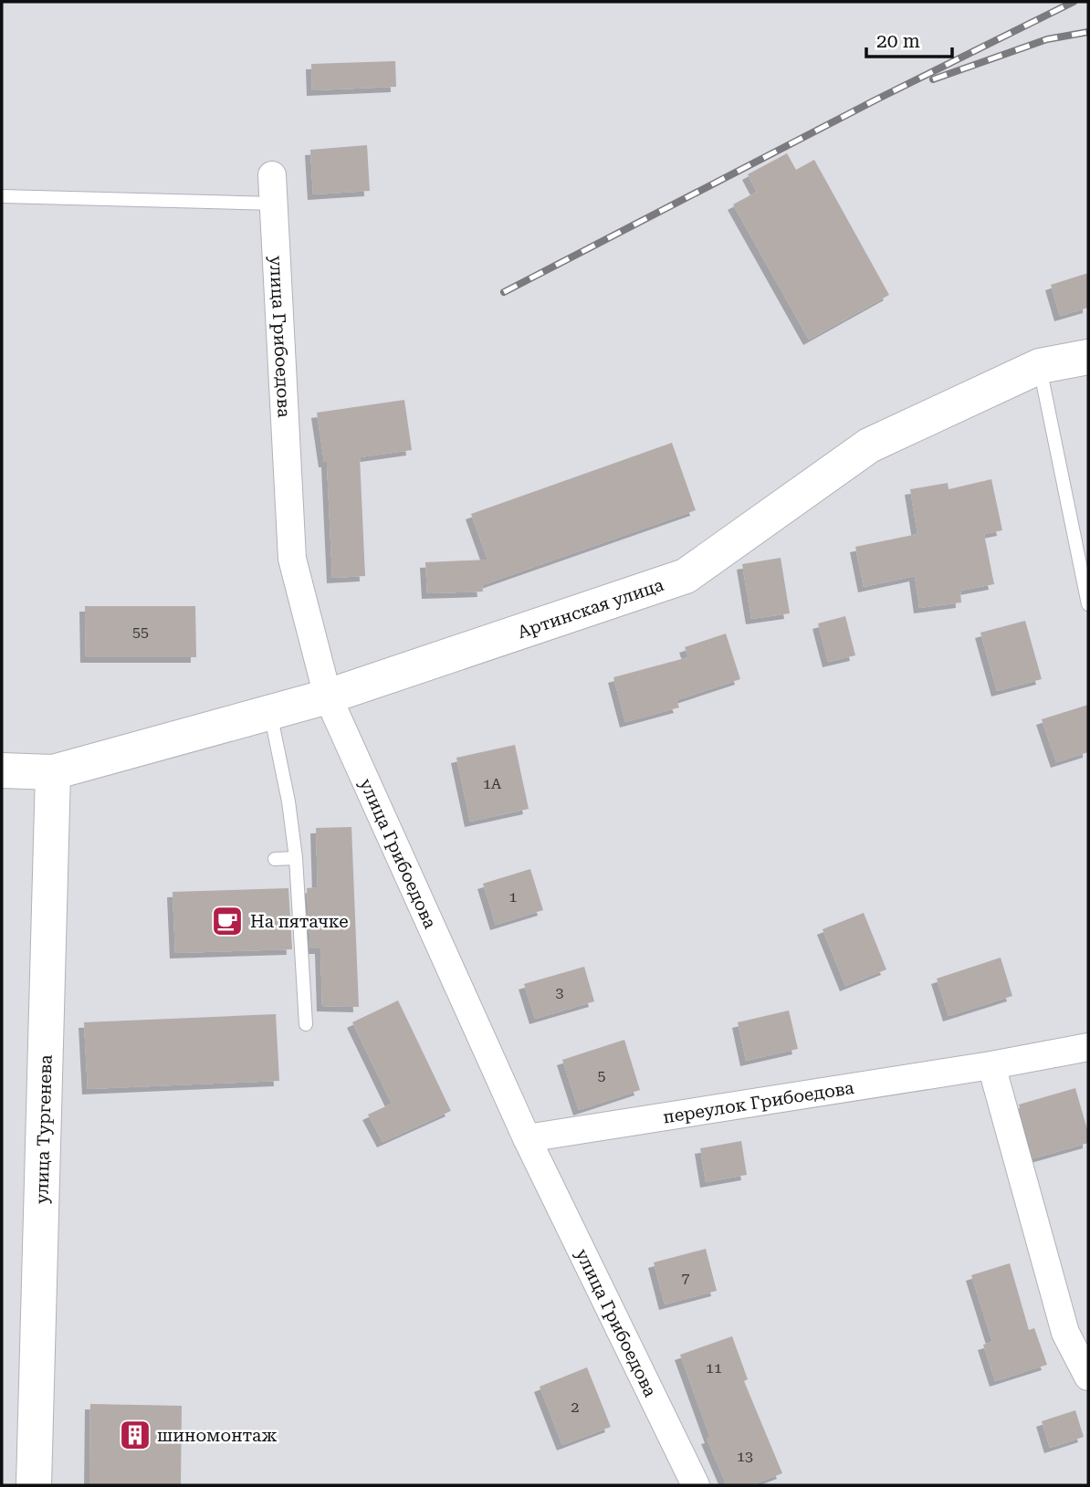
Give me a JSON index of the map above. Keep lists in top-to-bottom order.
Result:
{
  "streets": {
    "street": [
      "улица Грибоедова",
      "Артинская улица",
      "переулок Грибоедова",
      "улица Тургенева"
    ]
  },
  "crossings": [
    ["улица Грибоедова", "Артинская улица"],
    ["улица Грибоедова", "переулок Грибоедова"],
    ["Артинская улица", "улица Тургенева"]
  ],
  "places": {
    "cafe": ["На пятачке"],
    "building": ["шиномонтаж"]
  },
  "house_numbers": [
    "55",
    "1А",
    "1",
    "3",
    "5",
    "7",
    "11",
    "2",
    "13"
  ],
  "scale_bar": "20 m"
}
